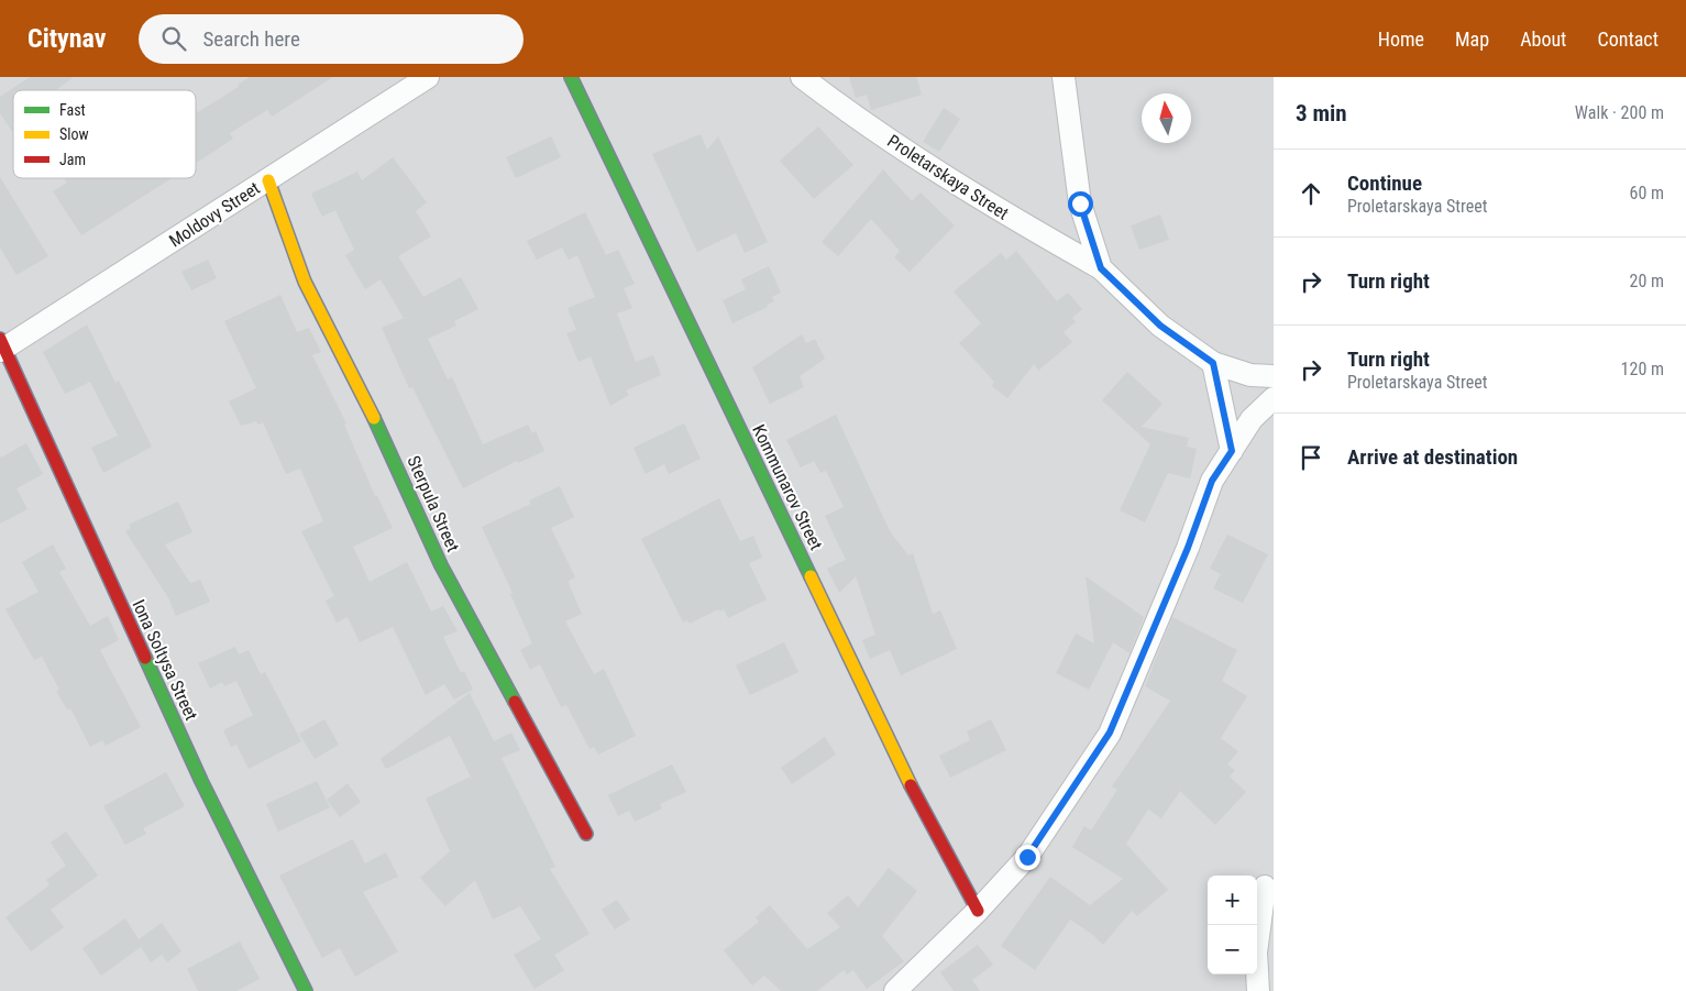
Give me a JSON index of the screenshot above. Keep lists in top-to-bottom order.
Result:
{
  "streets": {
    "street": [
      "Proletarskaya Street",
      "Moldovy Street",
      "Kommunarov Street",
      "Sterpula Street",
      "Iona Soltysa Street"
    ]
  },
  "crossings": [
    ["Moldovy Street", "Sterpula Street"],
    ["Moldovy Street", "Iona Soltysa Street"]
  ],
  "legend": ["Fast", "Slow", "Jam"],
  "north": "top",
  "page": {
    "header": "Citynav",
    "search": "Search here",
    "nav": [
      "Home",
      "Map",
      "About",
      "Contact"
    ],
    "heading": ["3 min", "Walk · 200 m"],
    "list": [
      ["Continue", "Proletarskaya Street", "60 m"],
      ["Turn right", "20 m"],
      ["Turn right", "Proletarskaya Street", "120 m"],
      "Arrive at destination"
    ],
    "map_buttons": ["+", "−"]
  }
}
